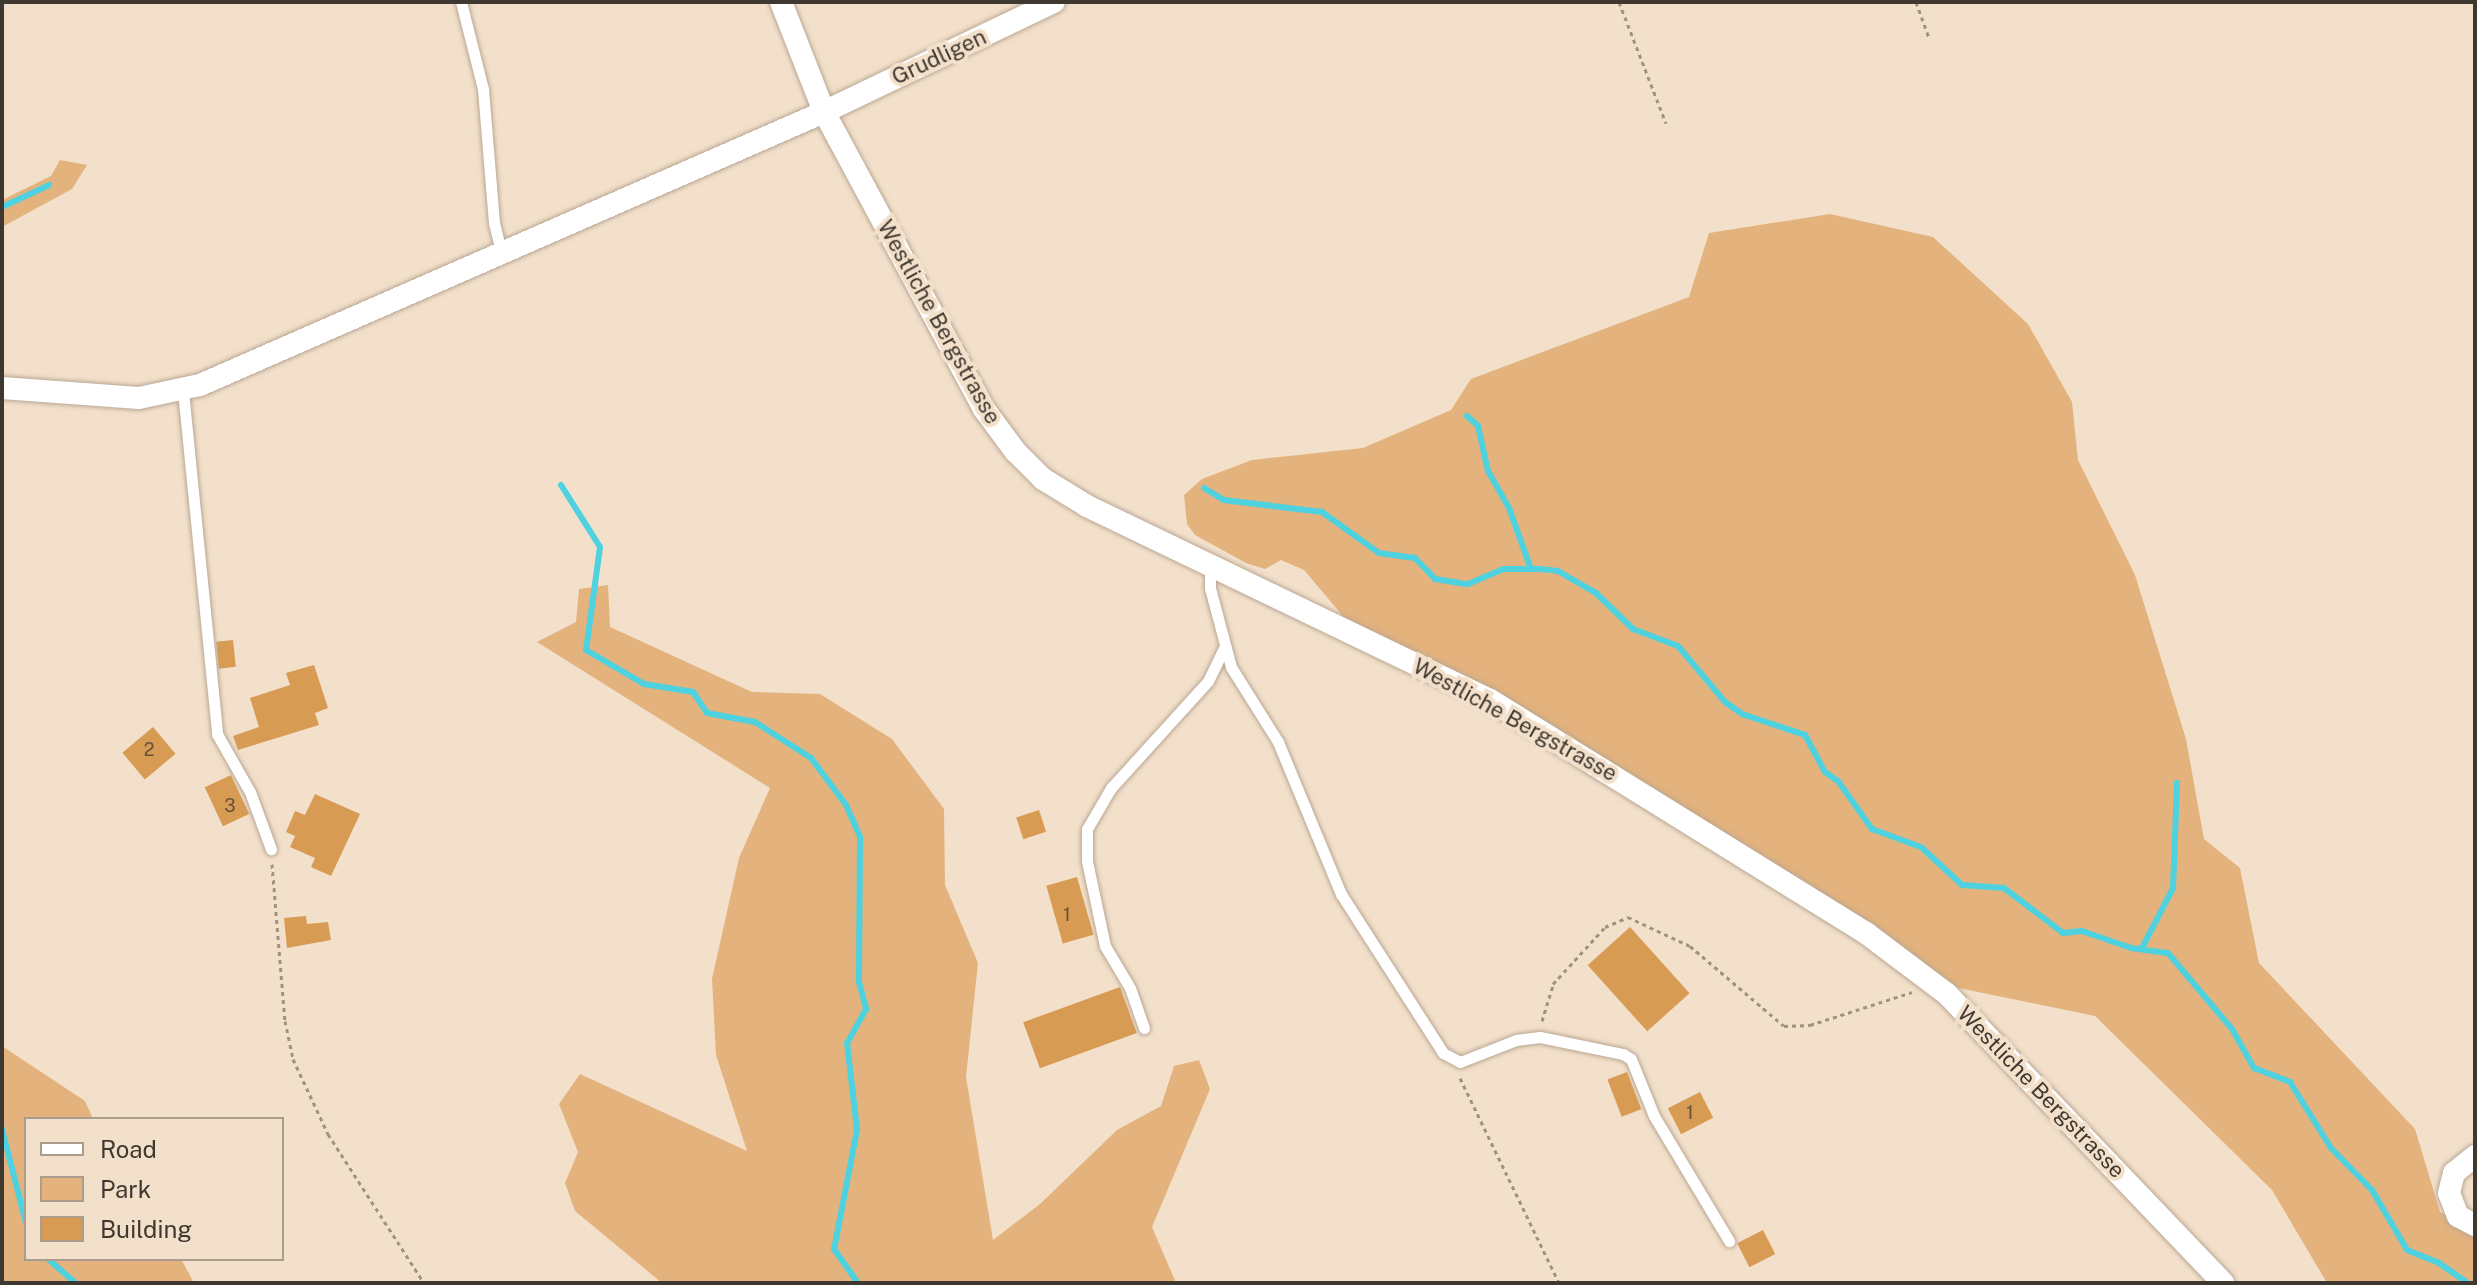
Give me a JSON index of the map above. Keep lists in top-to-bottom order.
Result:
{
  "streets": {
    "street": ["Grudligen", "Westliche Bergstrasse"]
  },
  "crossings": [
    ["Grudligen", "Westliche Bergstrasse"]
  ],
  "house_numbers": [
    "2",
    "3",
    "1",
    "1"
  ],
  "legend": ["Road", "Park", "Building"]
}
